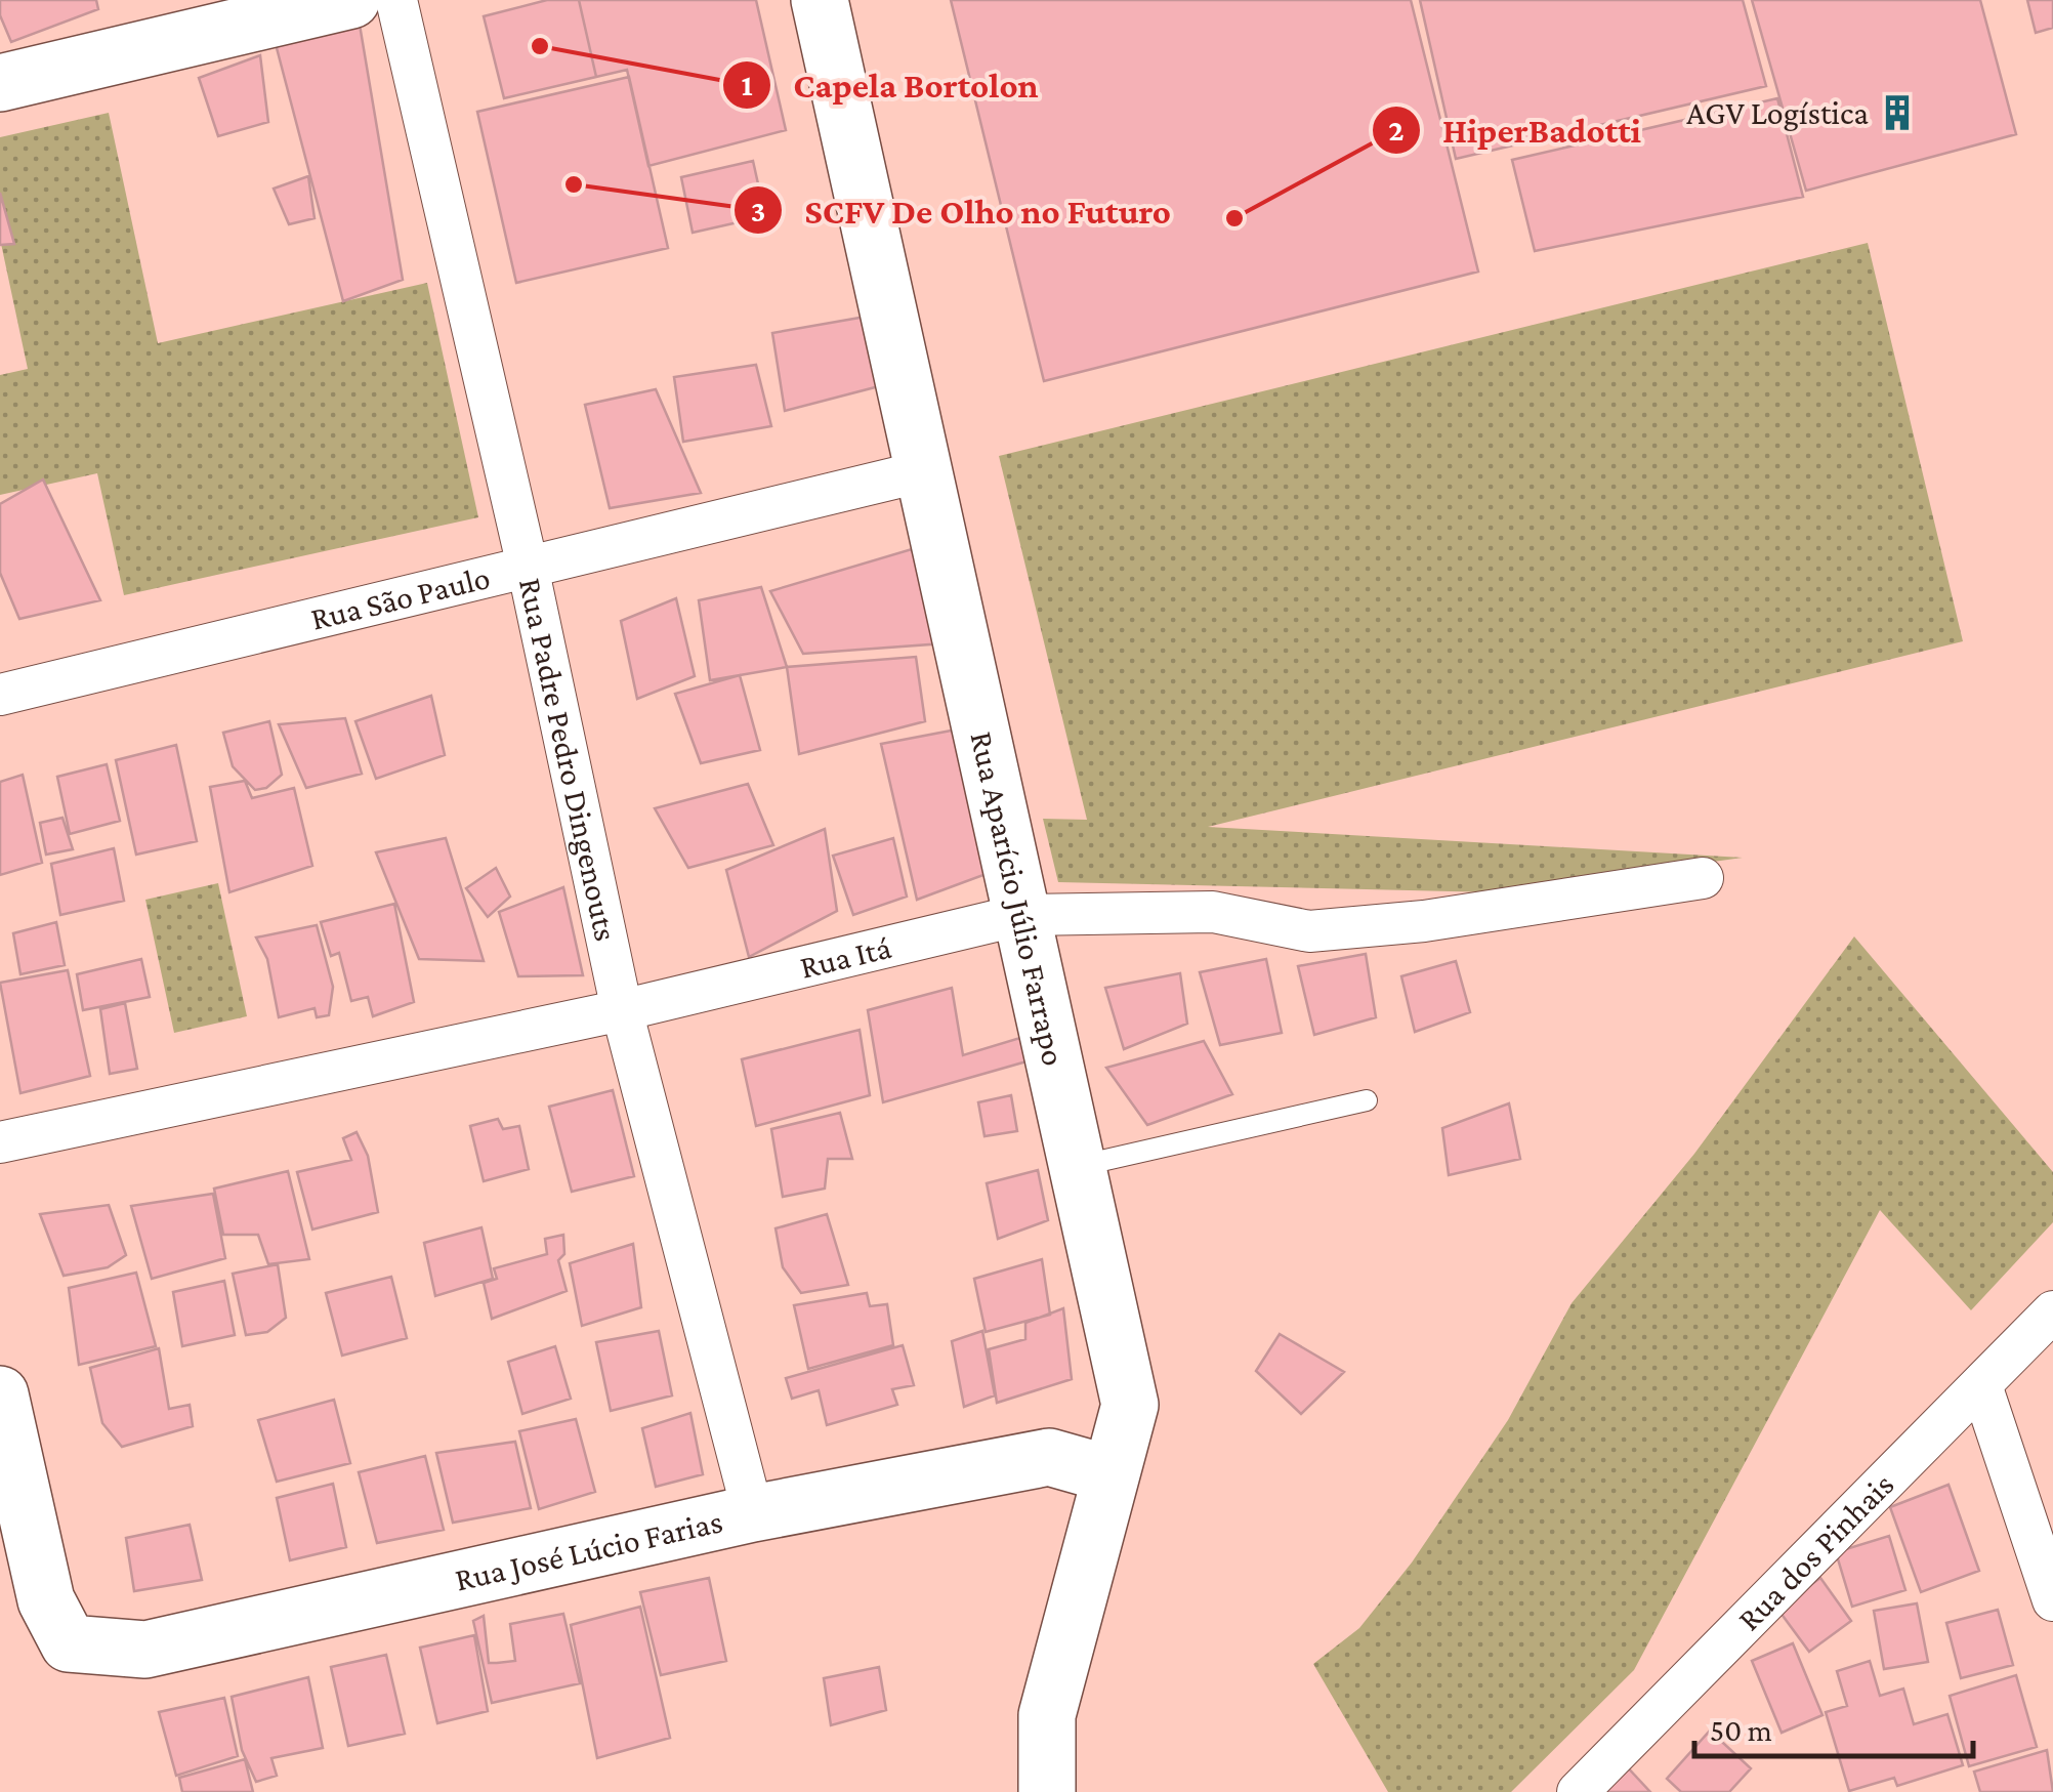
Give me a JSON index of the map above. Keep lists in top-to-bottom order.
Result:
{
  "streets": {
    "street": [
      "Rua São Paulo",
      "Rua Padre Pedro Dingenouts",
      "Rua Aparício Júlio Farrapo",
      "Rua Itá",
      "Rua José Lúcio Farias",
      "Rua dos Pinhais"
    ]
  },
  "crossings": [
    ["Rua São Paulo", "Rua Padre Pedro Dingenouts"],
    ["Rua São Paulo", "Rua Aparício Júlio Farrapo"],
    ["Rua Padre Pedro Dingenouts", "Rua Itá"],
    ["Rua Padre Pedro Dingenouts", "Rua José Lúcio Farias"],
    ["Rua Aparício Júlio Farrapo", "Rua Itá"],
    ["Rua Aparício Júlio Farrapo", "Rua José Lúcio Farias"]
  ],
  "places": {
    "other": ["Capela Bortolon", "SCFV De Olho no Futuro", "HiperBadotti"],
    "building": ["AGV Logística"]
  },
  "scale_bar": "50 m"
}
